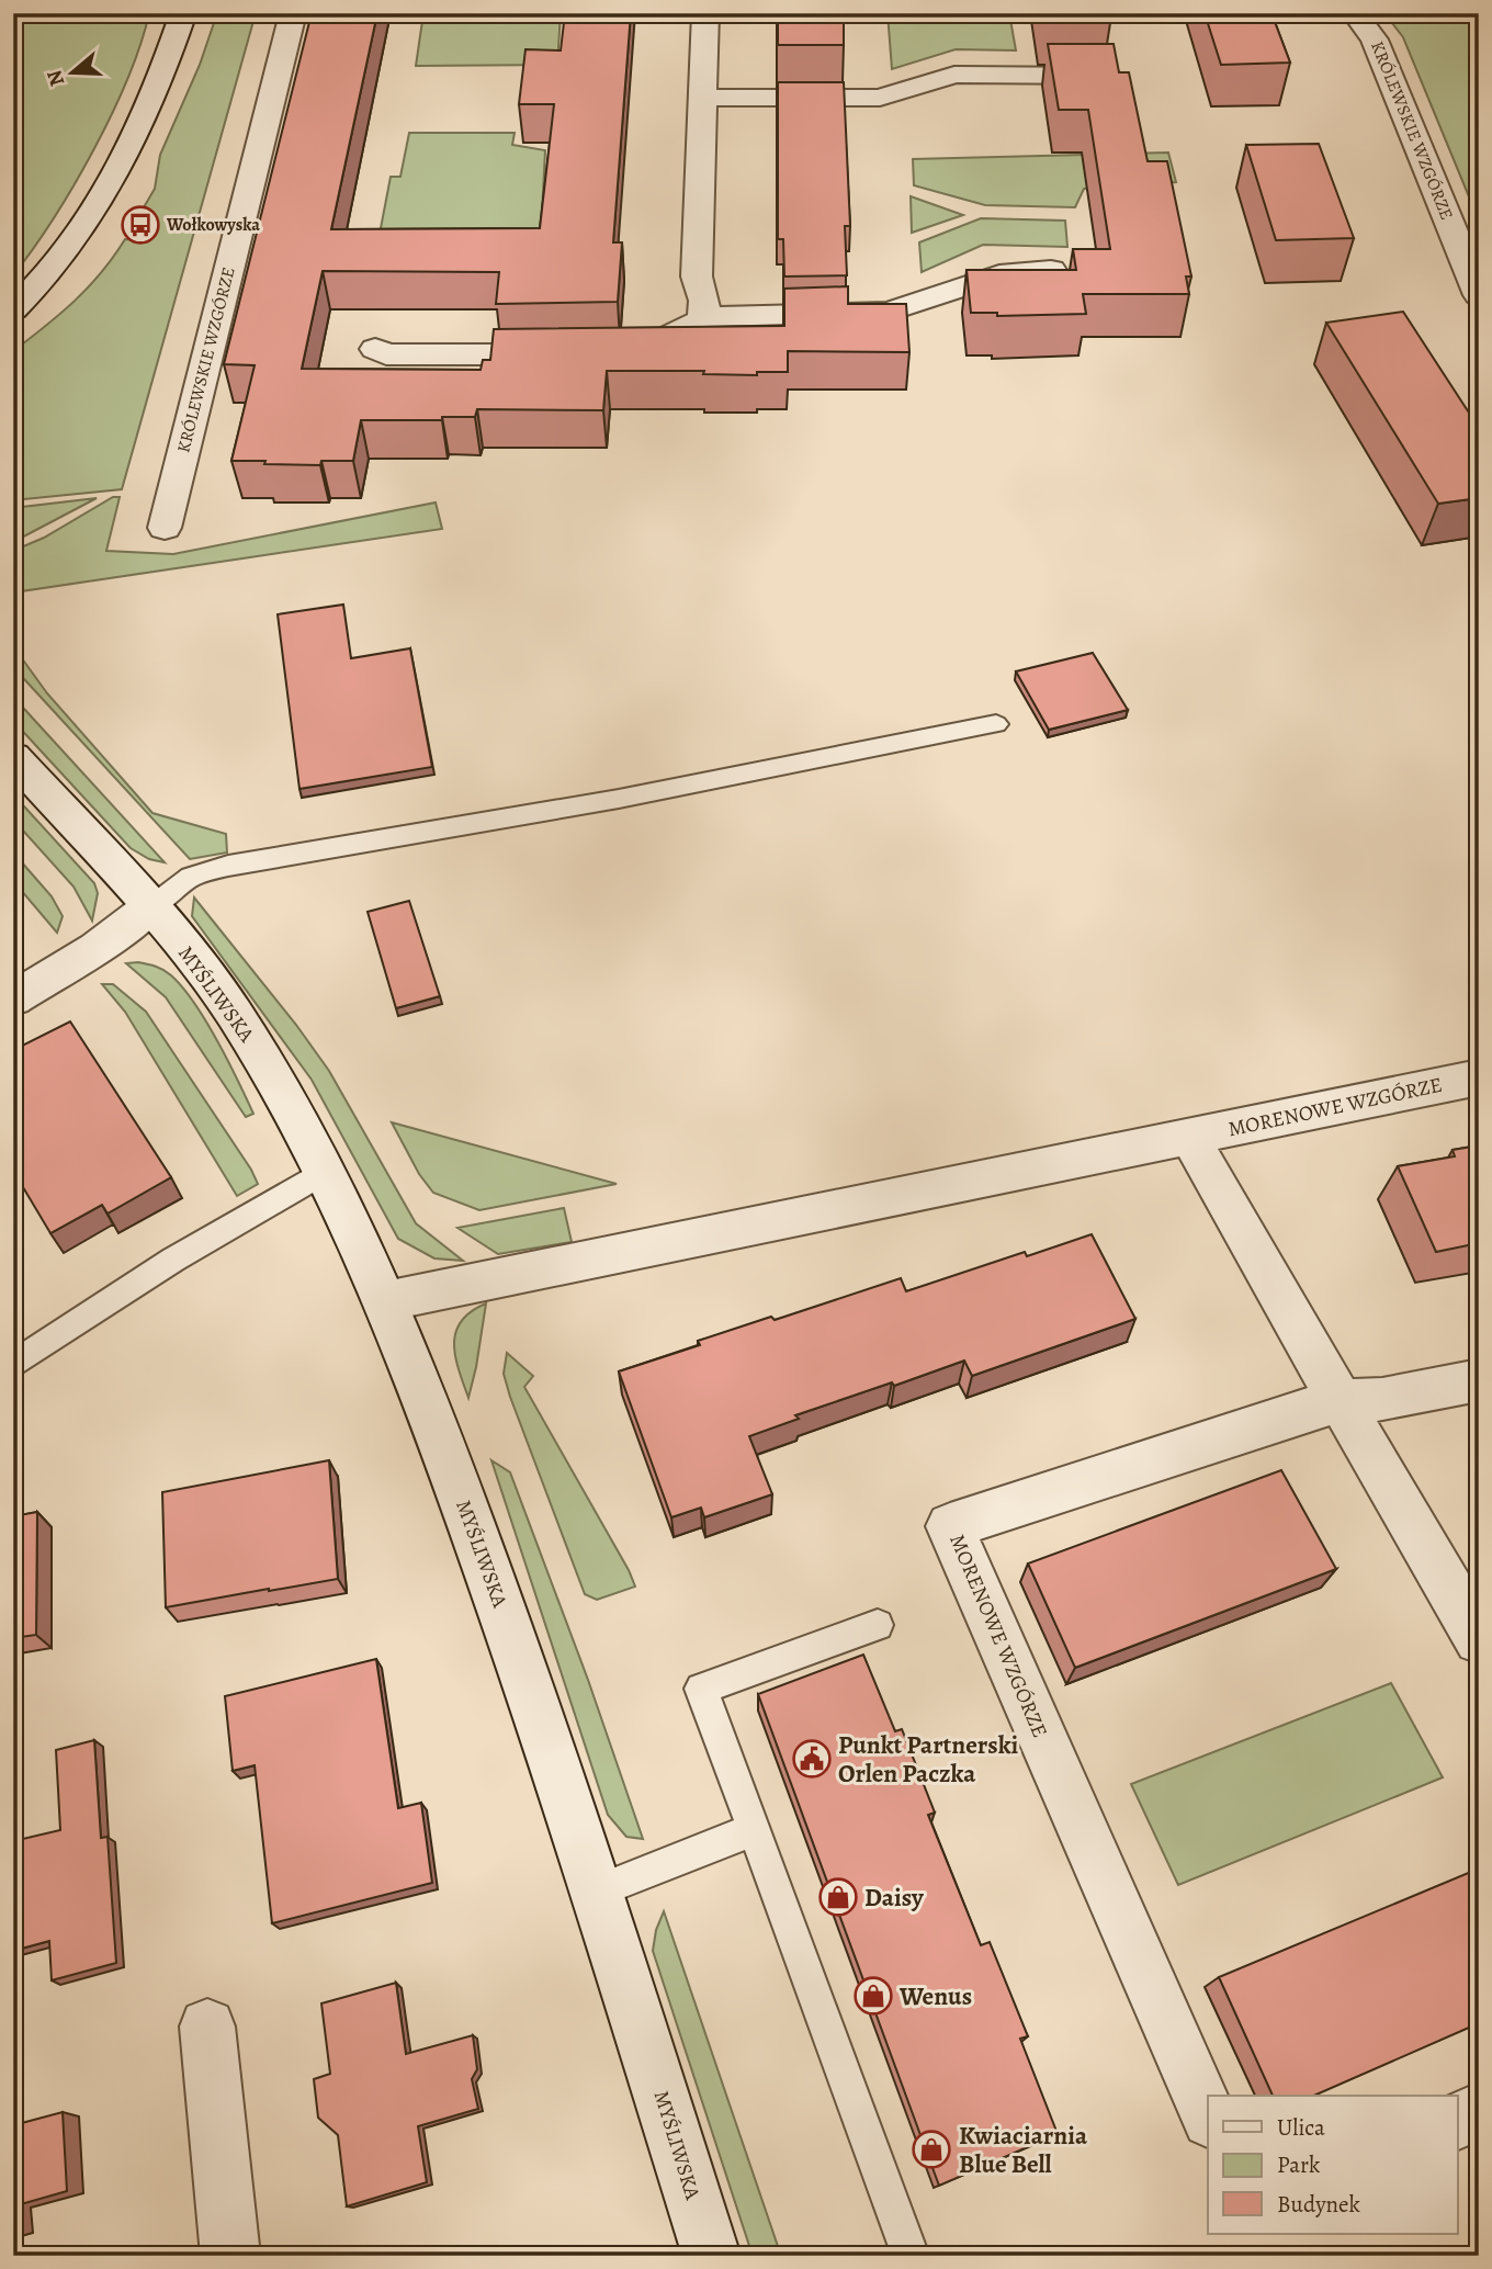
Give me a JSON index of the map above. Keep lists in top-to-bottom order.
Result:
{
  "streets": {
    "street": ["KRÓLEWSKIE WZGÓRZE", "MYŚLIWSKA", "MORENOWE WZGÓRZE"]
  },
  "crossings": [
    ["MYŚLIWSKA", "MORENOWE WZGÓRZE"]
  ],
  "places": {
    "bus stop": ["Wołkowyska"],
    "public building": ["Punkt Partnerski Orlen Paczka"],
    "shop": ["Daisy", "Wenus", "Kwiaciarnia Blue Bell"]
  },
  "legend": ["Ulica", "Park", "Budynek"],
  "north": "left"
}
